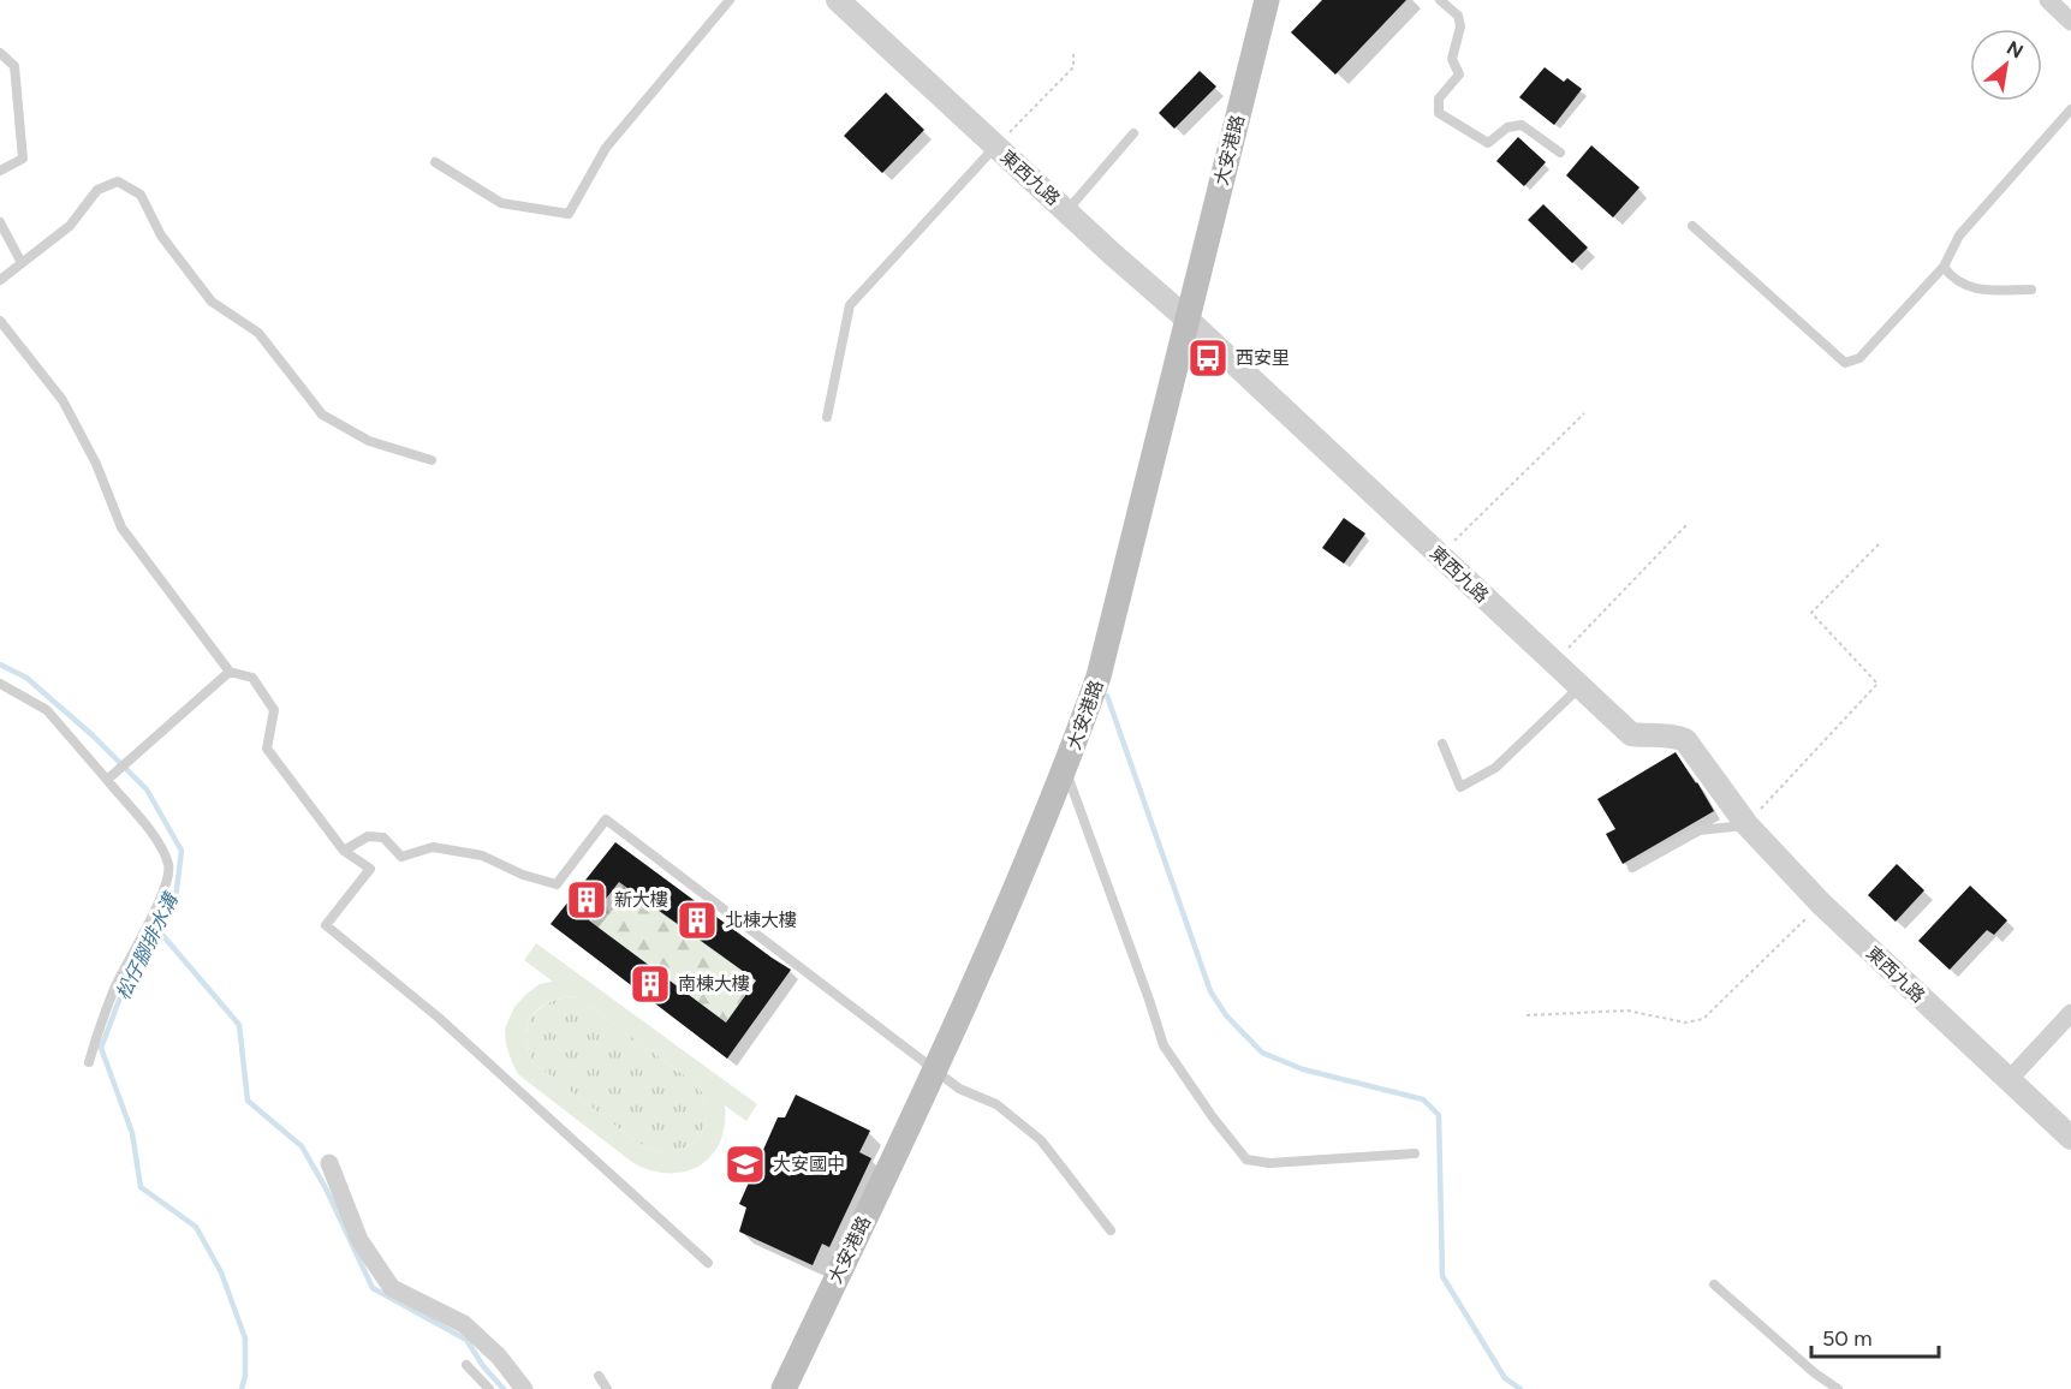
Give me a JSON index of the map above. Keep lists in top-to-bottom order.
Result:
{
  "streets": {
    "main road": ["大安港路"],
    "street": ["東西九路"]
  },
  "crossings": [
    ["大安港路", "東西九路"]
  ],
  "water": ["松仔腳排水溝"],
  "places": {
    "bus stop": ["西安里"],
    "building": ["新大樓", "北棟大樓", "南棟大樓"],
    "school or university": ["大安國中"]
  },
  "scale_bar": "50 m",
  "north": "top right"
}
